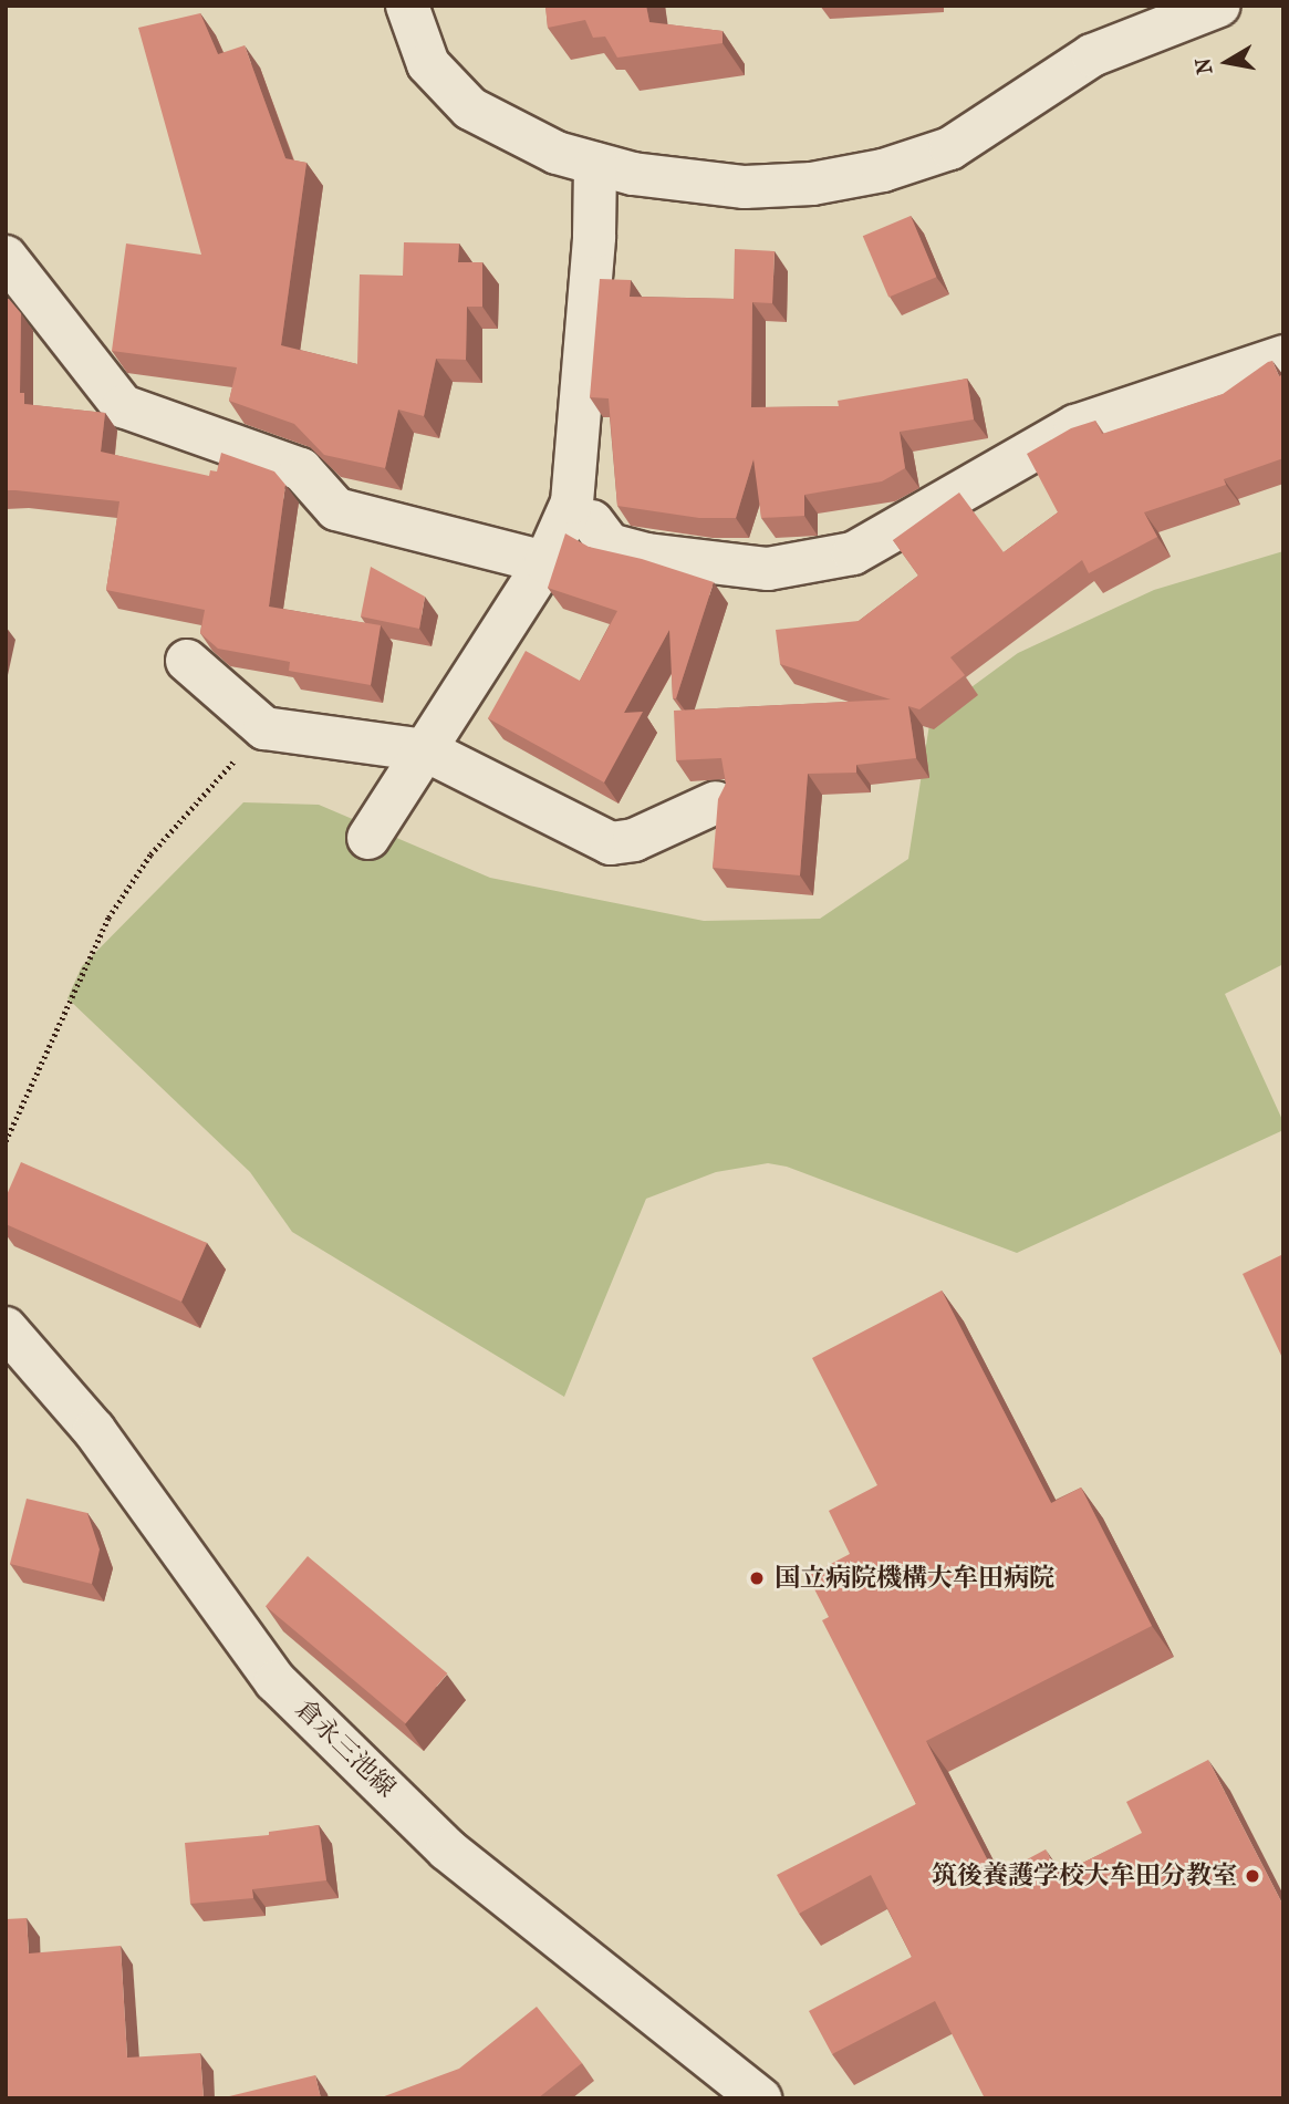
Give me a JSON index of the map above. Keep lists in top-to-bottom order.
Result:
{
  "streets": {
    "street": ["倉永三池線"]
  },
  "places": ["国立病院機構大牟田病院", "筑後養護学校大牟田分教室"],
  "north": "left"
}
